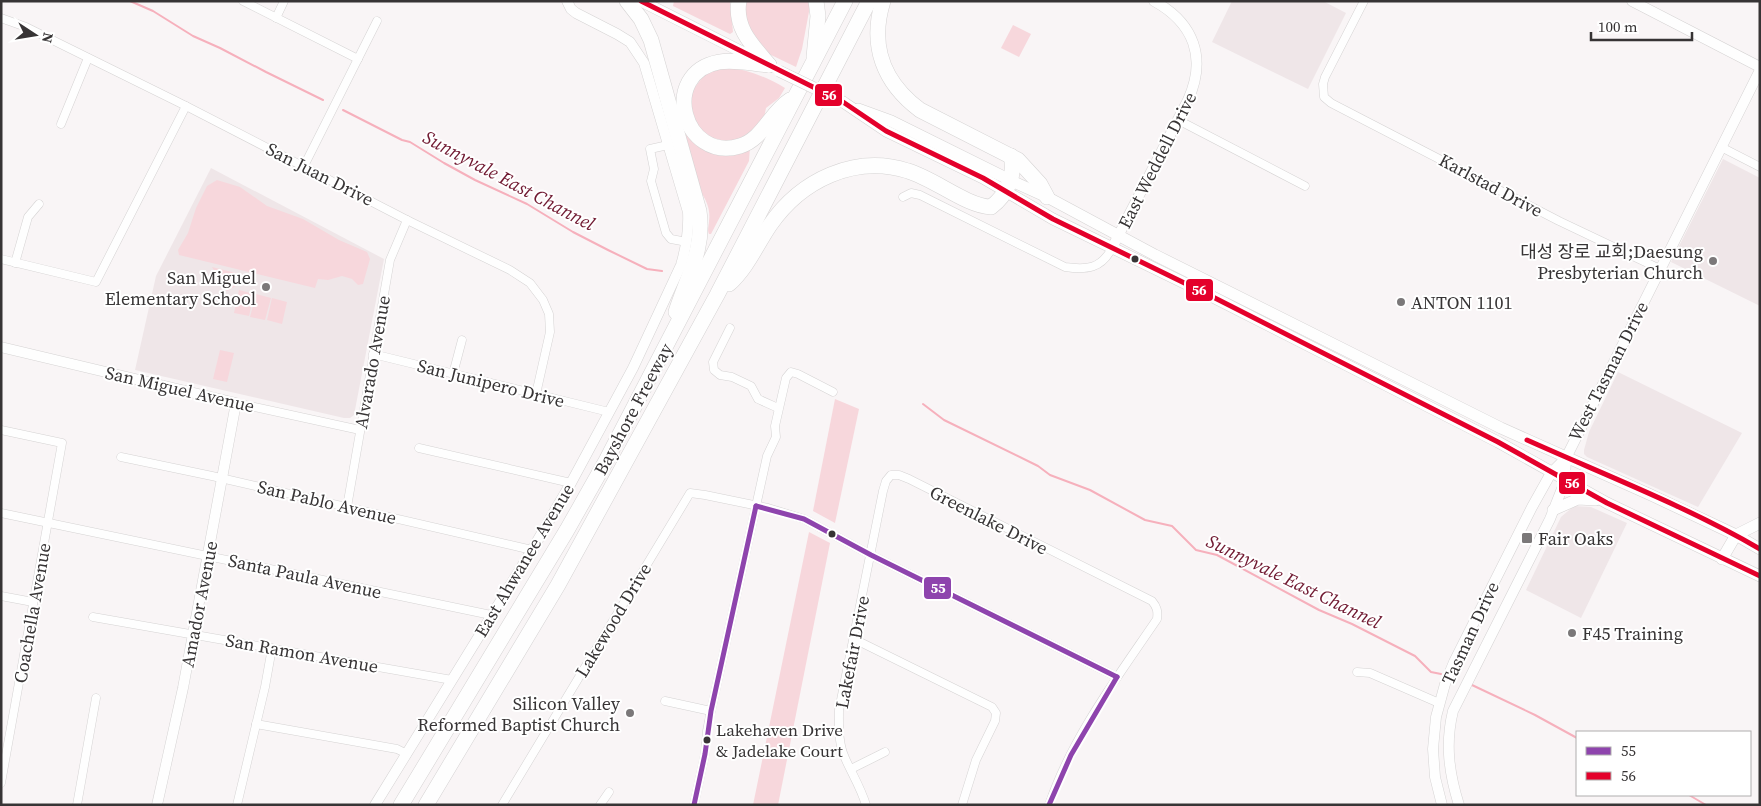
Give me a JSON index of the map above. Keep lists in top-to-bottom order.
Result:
{
  "streets": {
    "highway": ["Bayshore Freeway"],
    "street": [
      "East Weddell Drive",
      "San Juan Drive",
      "Karlstad Drive",
      "Alvarado Avenue",
      "West Tasman Drive",
      "San Junipero Drive",
      "San Miguel Avenue",
      "San Pablo Avenue",
      "Greenlake Drive",
      "East Ahwanee Avenue",
      "Santa Paula Avenue",
      "Amador Avenue",
      "Coachella Avenue",
      "Lakewood Drive",
      "Tasman Drive",
      "Lakefair Drive",
      "San Ramon Avenue"
    ]
  },
  "crossings": [
    ["San Juan Drive", "Alvarado Avenue"],
    ["San Juan Drive", "San Junipero Drive"],
    ["Karlstad Drive", "West Tasman Drive"],
    ["Alvarado Avenue", "San Junipero Drive"],
    ["Alvarado Avenue", "San Miguel Avenue"],
    ["Alvarado Avenue", "San Pablo Avenue"],
    ["West Tasman Drive", "Tasman Drive"],
    ["San Junipero Drive", "East Ahwanee Avenue"],
    ["San Miguel Avenue", "Amador Avenue"],
    ["San Pablo Avenue", "East Ahwanee Avenue"],
    ["San Pablo Avenue", "Amador Avenue"],
    ["Greenlake Drive", "Lakefair Drive"],
    ["East Ahwanee Avenue", "Santa Paula Avenue"],
    ["East Ahwanee Avenue", "San Ramon Avenue"],
    ["Santa Paula Avenue", "Amador Avenue"],
    ["Santa Paula Avenue", "Coachella Avenue"],
    ["Amador Avenue", "San Ramon Avenue"]
  ],
  "water": ["Sunnyvale East Channel"],
  "places": {
    "other": [
      "대성 장로 교회;Daesung Presbyterian Church",
      "San Miguel Elementary School",
      "ANTON 1101",
      "F45 Training",
      "Silicon Valley Reformed Baptist Church",
      "Lakehaven Drive & Jadelake Court"
    ],
    "transit": ["Fair Oaks"]
  },
  "lines": ["transit line 56", "transit line 55"],
  "legend": ["55", "56"],
  "scale_bar": "100 m",
  "north": "right"
}
